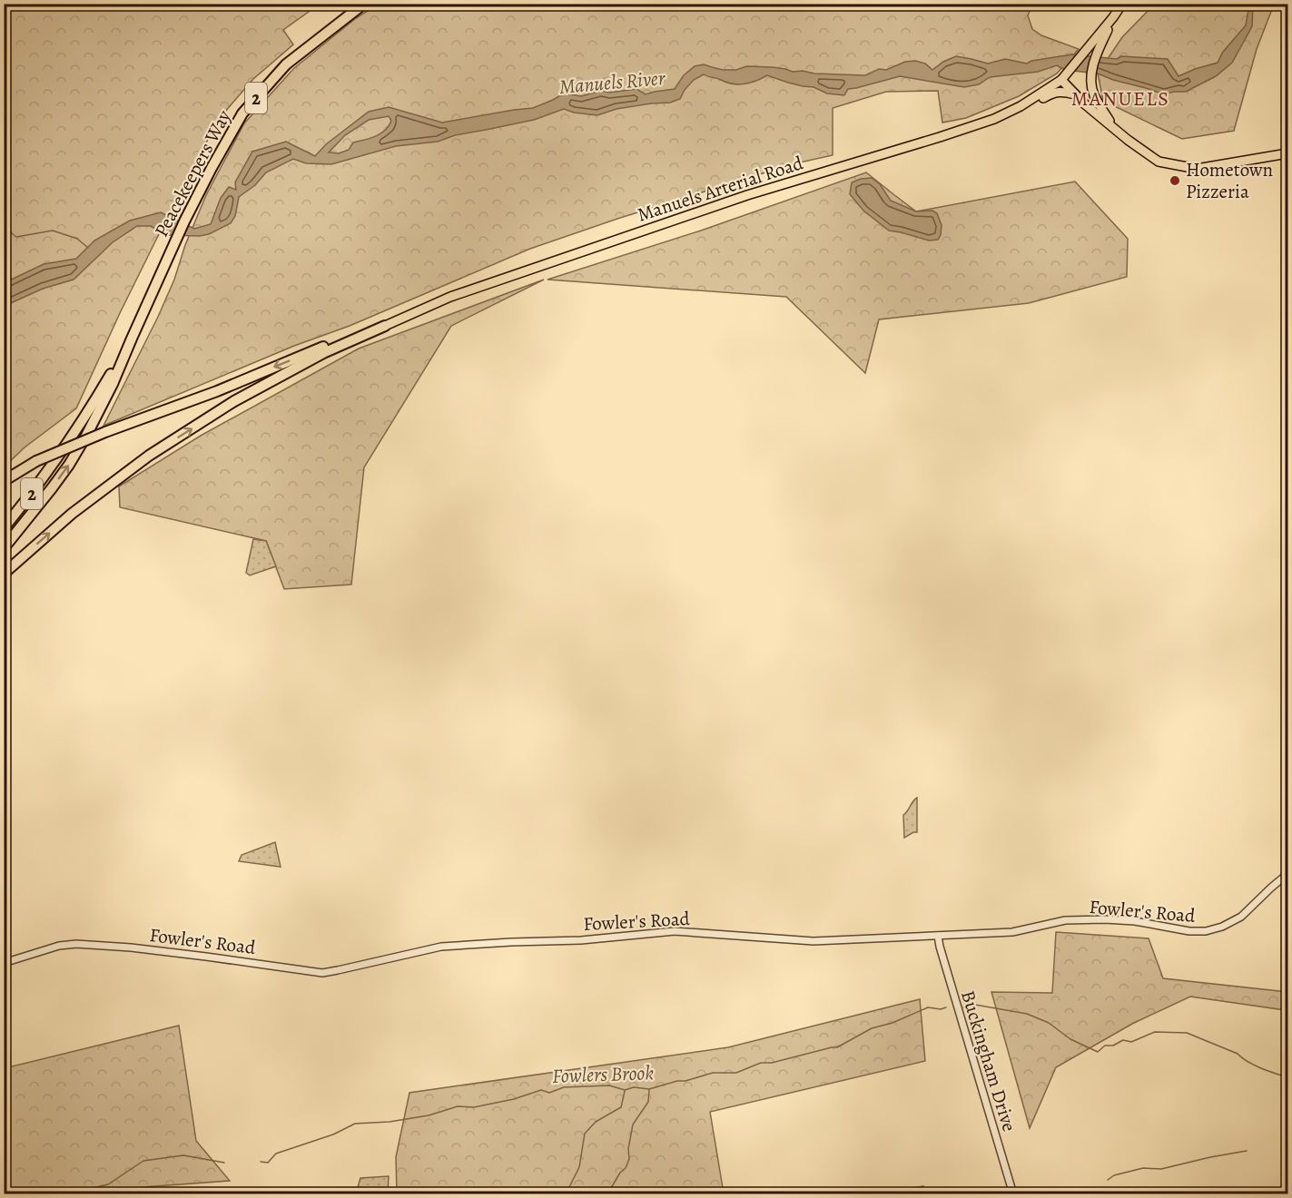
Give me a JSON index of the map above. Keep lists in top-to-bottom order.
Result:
{
  "streets": {
    "highway": ["2", "Peacekeepers Way"],
    "main road": ["Manuels Arterial Road"],
    "street": ["Fowler's Road", "Buckingham Drive"]
  },
  "crossings": [
    ["Fowler's Road", "Buckingham Drive"]
  ],
  "districts": ["MANUELS"],
  "water": ["Manuels River", "Fowlers Brook"],
  "places": ["Hometown Pizzeria"]
}
